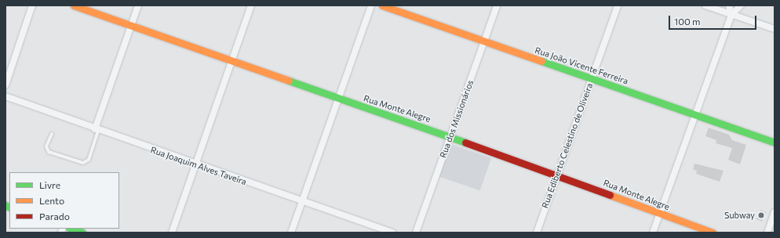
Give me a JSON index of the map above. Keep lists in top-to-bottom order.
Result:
{
  "streets": {
    "street": [
      "Rua João Vicente Ferreira",
      "Rua Monte Alegre",
      "Rua dos Missionários",
      "Rua Ediberto Celestino de Oliveira",
      "Rua Joaquim Alves Taveira"
    ]
  },
  "crossings": [
    ["Rua João Vicente Ferreira", "Rua dos Missionários"],
    ["Rua João Vicente Ferreira", "Rua Ediberto Celestino de Oliveira"],
    ["Rua Monte Alegre", "Rua dos Missionários"],
    ["Rua Monte Alegre", "Rua Ediberto Celestino de Oliveira"]
  ],
  "places": ["Subway"],
  "legend": ["Livre", "Lento", "Parado"],
  "scale_bar": "100 m"
}
